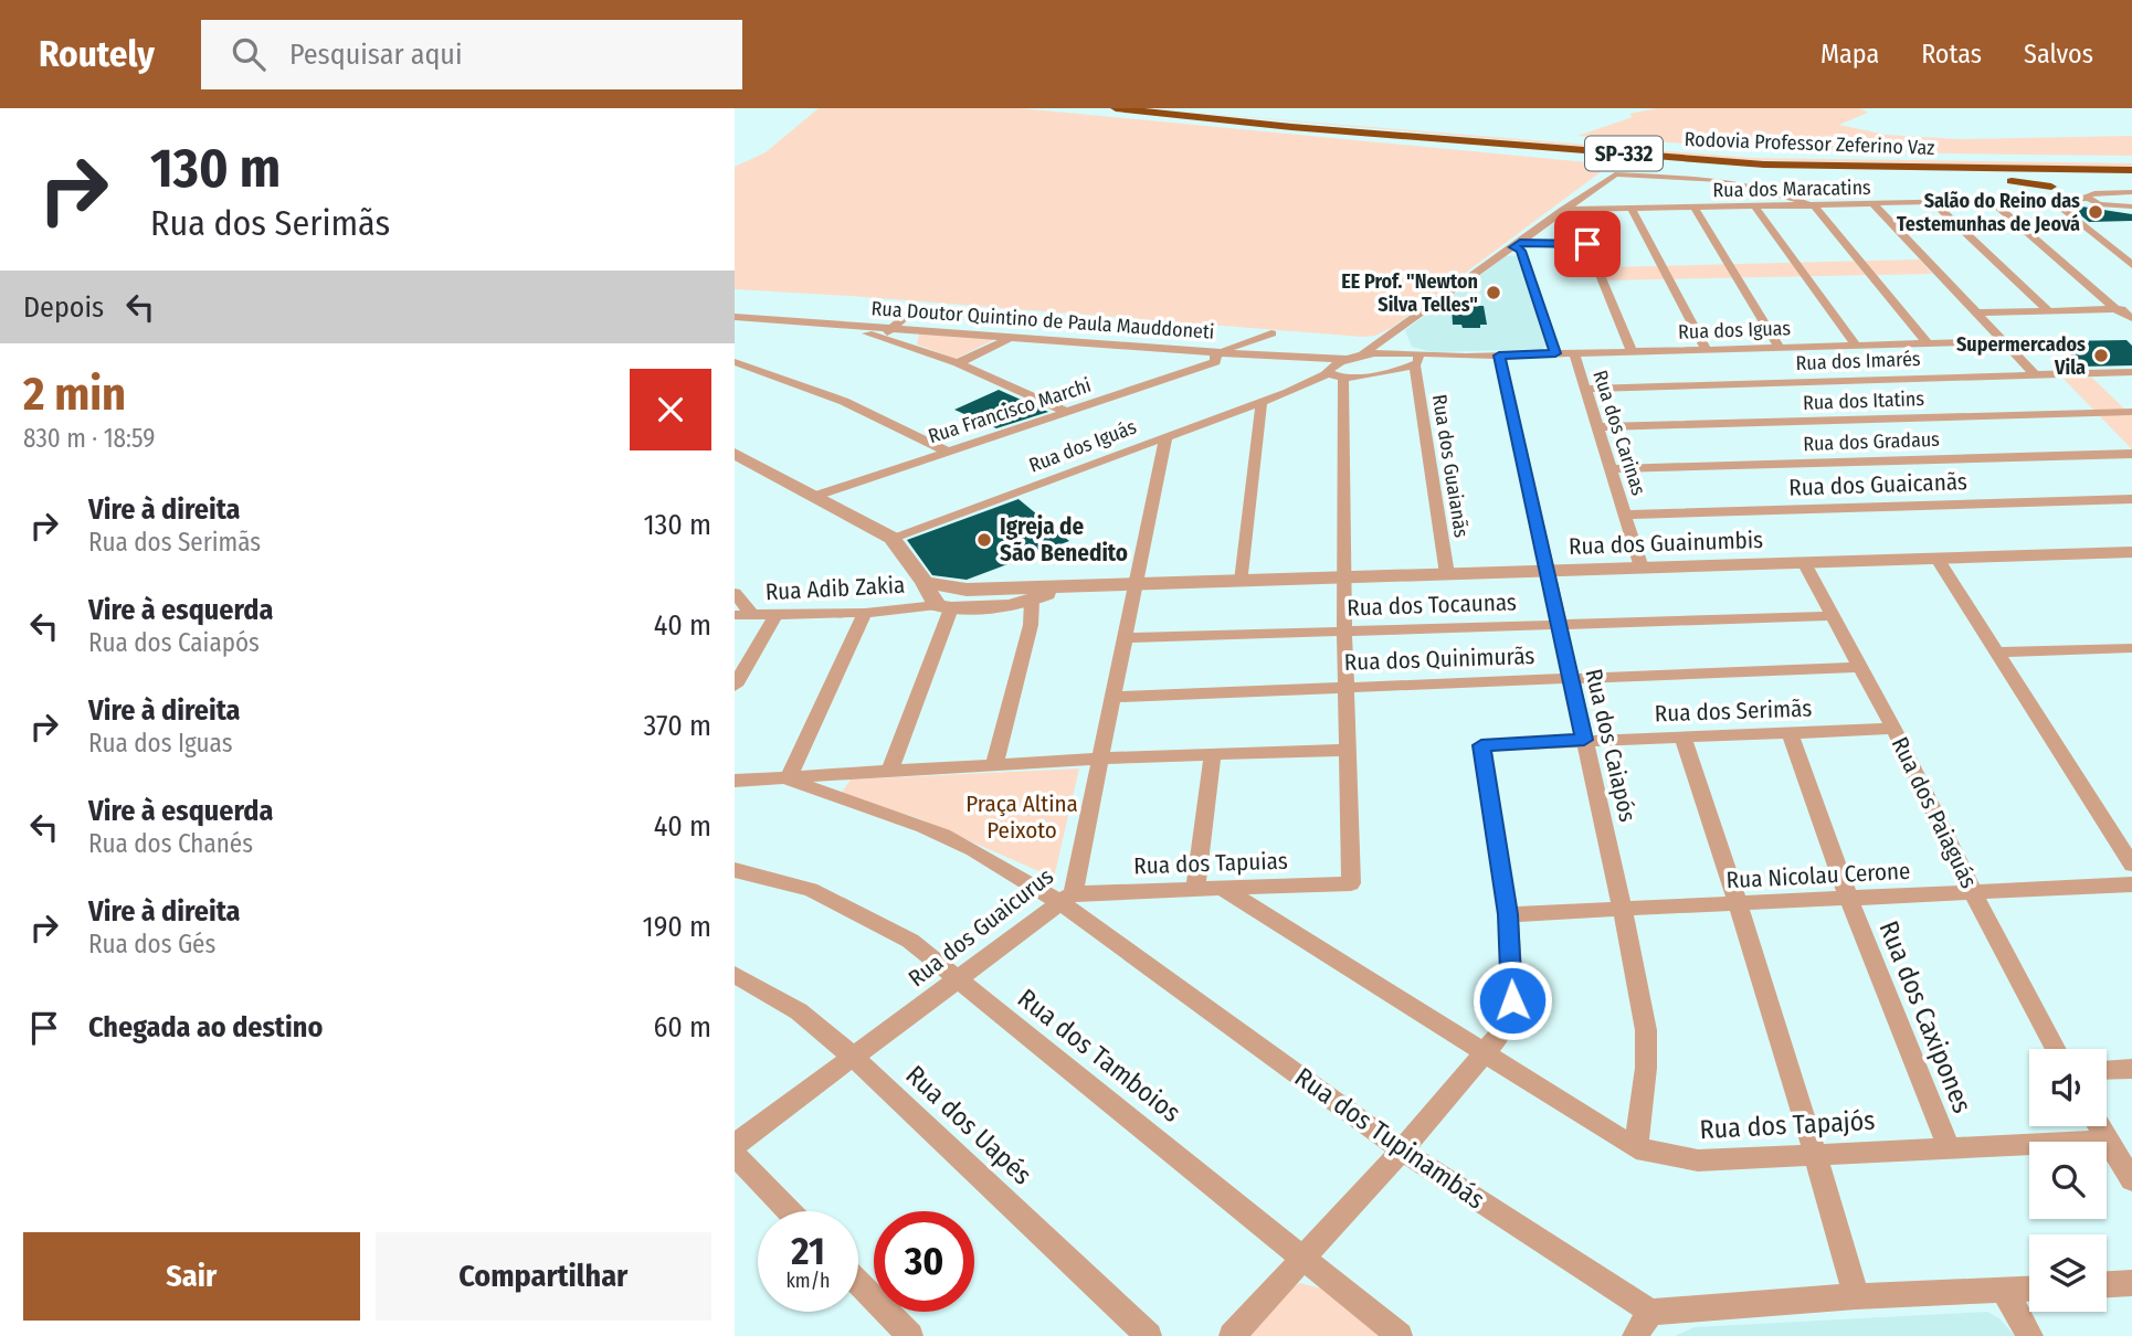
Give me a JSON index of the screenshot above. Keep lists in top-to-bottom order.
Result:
{
  "streets": {
    "highway": ["Rodovia Professor Zeferino Vaz", "SP-332"],
    "street": [
      "Rua dos Maracatins",
      "Rua Doutor Quintino de Paula Mauddoneti",
      "Rua dos Iguas",
      "Rua dos Imarés",
      "Rua dos Itatins",
      "Rua Francisco Marchi",
      "Rua dos Carinas",
      "Rua dos Gradaus",
      "Rua dos Iguás",
      "Rua dos Guaianãs",
      "Rua dos Guaicanãs",
      "Rua dos Guainumbis",
      "Rua Adib Zakia",
      "Rua dos Tocaunas",
      "Rua dos Quinimurãs",
      "Rua dos Serimãs",
      "Rua dos Caiapós",
      "Rua dos Paiaguás",
      "Rua dos Tapuias",
      "Rua Nicolau Cerone",
      "Rua dos Guaicurus",
      "Rua dos Caxipones",
      "Rua dos Tamboios",
      "Rua dos Uapés",
      "Rua dos Tapajós",
      "Rua dos Tupinambás"
    ]
  },
  "crossings": [
    ["Rua Doutor Quintino de Paula Mauddoneti", "Rua dos Iguas"],
    ["Rua Doutor Quintino de Paula Mauddoneti", "Rua Francisco Marchi"],
    ["Rua dos Iguas", "Rua Francisco Marchi"],
    ["Rua dos Iguas", "Rua dos Carinas"],
    ["Rua dos Iguas", "Rua dos Iguás"],
    ["Rua dos Iguas", "Rua dos Guaianãs"],
    ["Rua dos Iguas", "Rua dos Caiapós"],
    ["Rua dos Imarés", "Rua dos Carinas"],
    ["Rua dos Itatins", "Rua dos Carinas"],
    ["Rua Francisco Marchi", "Rua dos Iguás"],
    ["Rua dos Carinas", "Rua dos Gradaus"],
    ["Rua dos Carinas", "Rua dos Guaicanãs"],
    ["Rua dos Carinas", "Rua dos Guainumbis"],
    ["Rua dos Iguás", "Rua dos Guaicurus"],
    ["Rua dos Guaianãs", "Rua dos Guainumbis"],
    ["Rua dos Guainumbis", "Rua Adib Zakia"],
    ["Rua dos Guainumbis", "Rua dos Caiapós"],
    ["Rua dos Guainumbis", "Rua dos Paiaguás"],
    ["Rua dos Guainumbis", "Rua dos Guaicurus"],
    ["Rua dos Tocaunas", "Rua dos Caiapós"],
    ["Rua dos Tocaunas", "Rua dos Paiaguás"],
    ["Rua dos Tocaunas", "Rua dos Guaicurus"],
    ["Rua dos Quinimurãs", "Rua dos Caiapós"],
    ["Rua dos Quinimurãs", "Rua dos Paiaguás"],
    ["Rua dos Quinimurãs", "Rua dos Guaicurus"],
    ["Rua dos Serimãs", "Rua dos Caiapós"],
    ["Rua dos Serimãs", "Rua dos Paiaguás"],
    ["Rua dos Serimãs", "Rua Nicolau Cerone"],
    ["Rua dos Serimãs", "Rua dos Caxipones"],
    ["Rua dos Caiapós", "Rua Nicolau Cerone"],
    ["Rua dos Caiapós", "Rua dos Tapajós"],
    ["Rua dos Paiaguás", "Rua Nicolau Cerone"],
    ["Rua dos Tapuias", "Rua dos Guaicurus"],
    ["Rua dos Tapuias", "Rua dos Tapajós"],
    ["Rua dos Tapuias", "Rua dos Tupinambás"],
    ["Rua Nicolau Cerone", "Rua dos Caxipones"],
    ["Rua dos Guaicurus", "Rua dos Tamboios"],
    ["Rua dos Guaicurus", "Rua dos Uapés"],
    ["Rua dos Guaicurus", "Rua dos Tupinambás"],
    ["Rua dos Caxipones", "Rua dos Tapajós"]
  ],
  "parks": ["Praça Altina Peixoto"],
  "places": [
    "Salão do Reino das Testemunhas de Jeová",
    "EE Prof. \"Newton Silva Telles\"",
    "Supermercados Vila",
    "Igreja de São Benedito"
  ],
  "page": {
    "header": "Routely",
    "search": "Pesquisar aqui",
    "nav": ["Mapa", "Rotas", "Salvos"],
    "turn": ["130 m", "Rua dos Serimãs"],
    "then": "Depois",
    "heading": ["2 min", "830 m · 18:59"],
    "list": [
      {
        "name": "Vire à direita",
        "note": "Rua dos Serimãs",
        "value": "130 m"
      },
      {
        "name": "Vire à esquerda",
        "note": "Rua dos Caiapós",
        "value": "40 m"
      },
      {
        "name": "Vire à direita",
        "note": "Rua dos Iguas",
        "value": "370 m"
      },
      {
        "name": "Vire à esquerda",
        "note": "Rua dos Chanés",
        "value": "40 m"
      },
      {
        "name": "Vire à direita",
        "note": "Rua dos Gés",
        "value": "190 m"
      },
      {
        "name": "Chegada ao destino",
        "value": "60 m"
      }
    ],
    "speed": "21 km/h",
    "limit": "30",
    "buttons": ["Sair", "Compartilhar"]
  }
}
